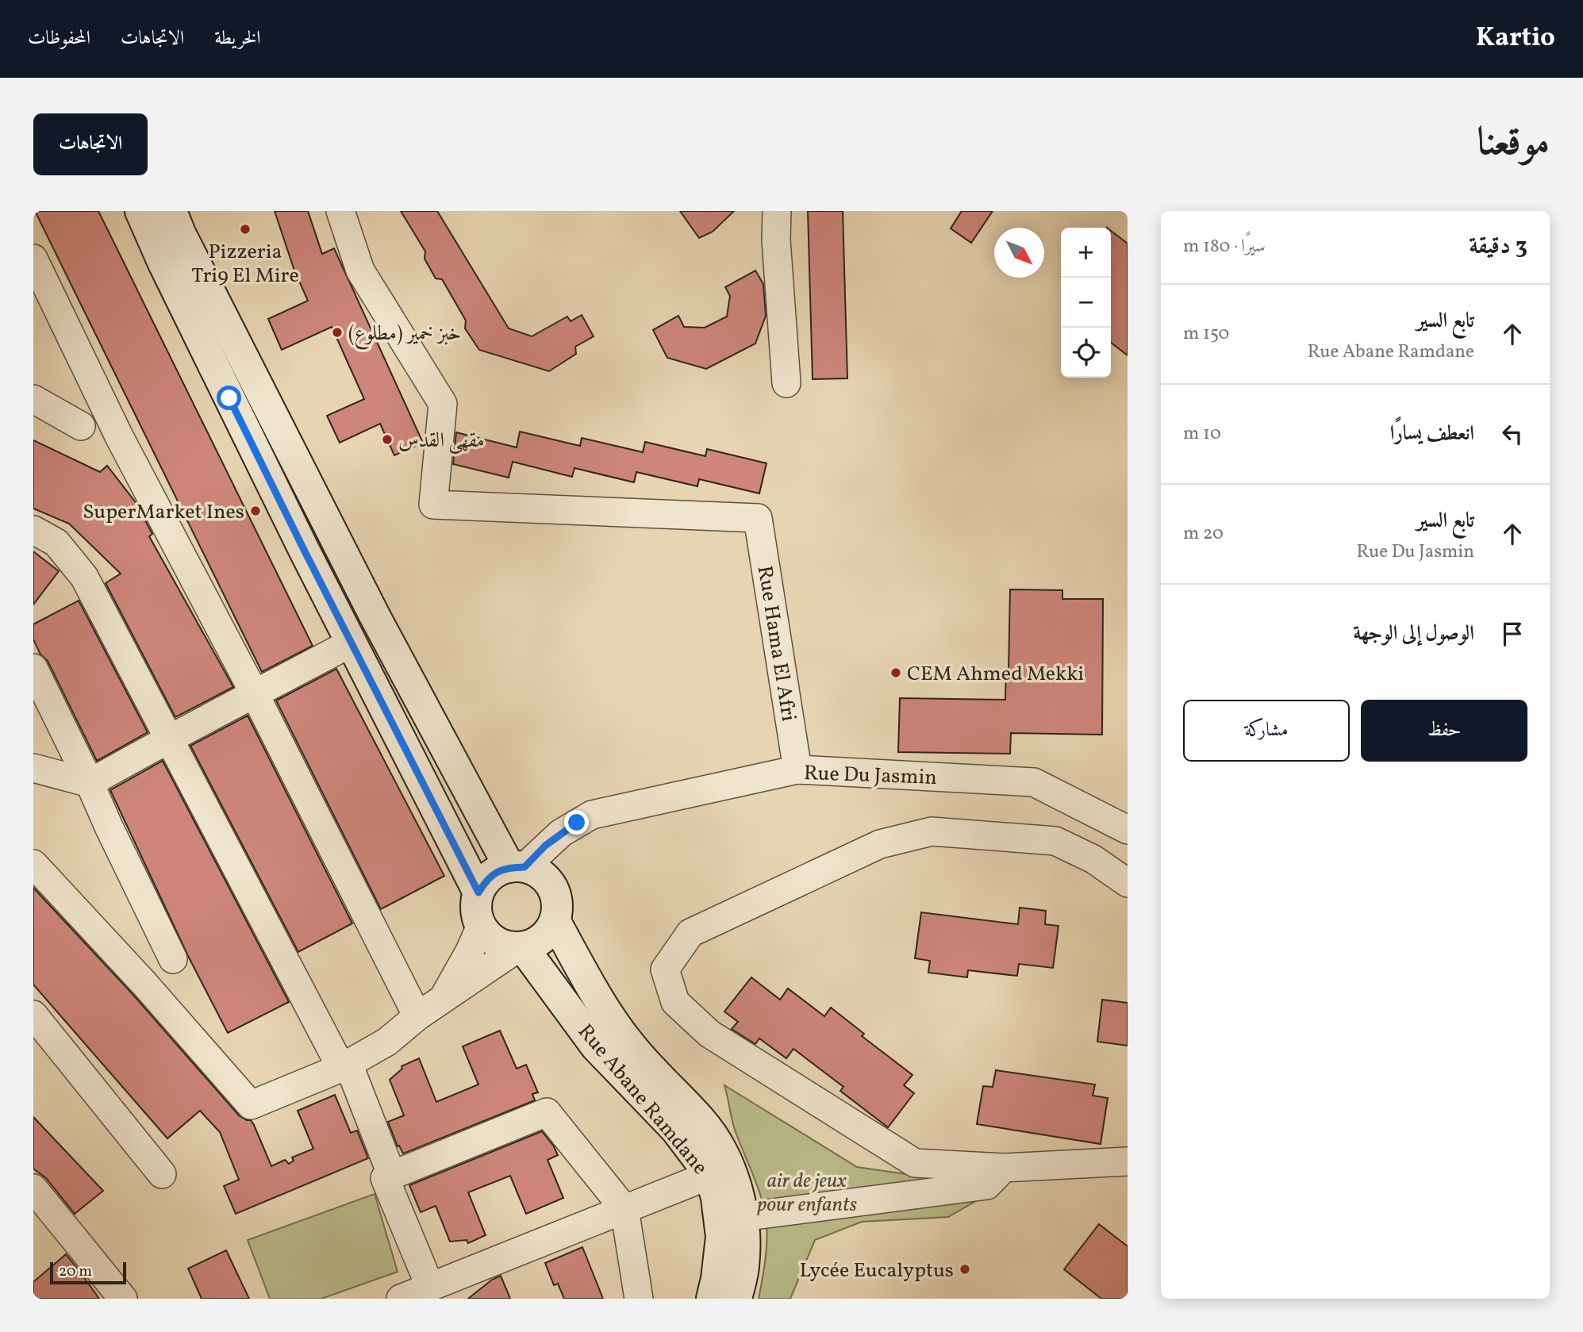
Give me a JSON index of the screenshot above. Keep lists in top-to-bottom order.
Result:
{
  "streets": {
    "street": ["Rue Hama El Afri", "Rue Du Jasmin", "Rue Abane Ramdane"]
  },
  "crossings": [
    ["Rue Hama El Afri", "Rue Du Jasmin"],
    ["Rue Du Jasmin", "Rue Abane Ramdane"]
  ],
  "parks": ["air de jeux pour enfants"],
  "places": [
    "Pizzeria Tri9 El Mire",
    "خبز خمير (مطلوع)",
    "مقهى القدس",
    "SuperMarket Ines",
    "CEM Ahmed Mekki",
    "Lycée Eucalyptus"
  ],
  "scale_bar": "20 m",
  "north": "bottom right",
  "page": {
    "header": "Kartio",
    "nav": ["الخريطة", "الاتجاهات", "المحفوظات"],
    "title": "موقعنا",
    "buttons": [
      "الاتجاهات",
      ["حفظ", "مشاركة"]
    ],
    "heading": ["3 دقيقة", "سيرًا · 180 m"],
    "map_buttons": ["+", "−"],
    "list": [
      ["تابع السير", "Rue Abane Ramdane", "150 m"],
      ["انعطف يسارًا", "10 m"],
      ["تابع السير", "Rue Du Jasmin", "20 m"],
      "الوصول إلى الوجهة"
    ],
    "scale": "20 m"
  }
}
